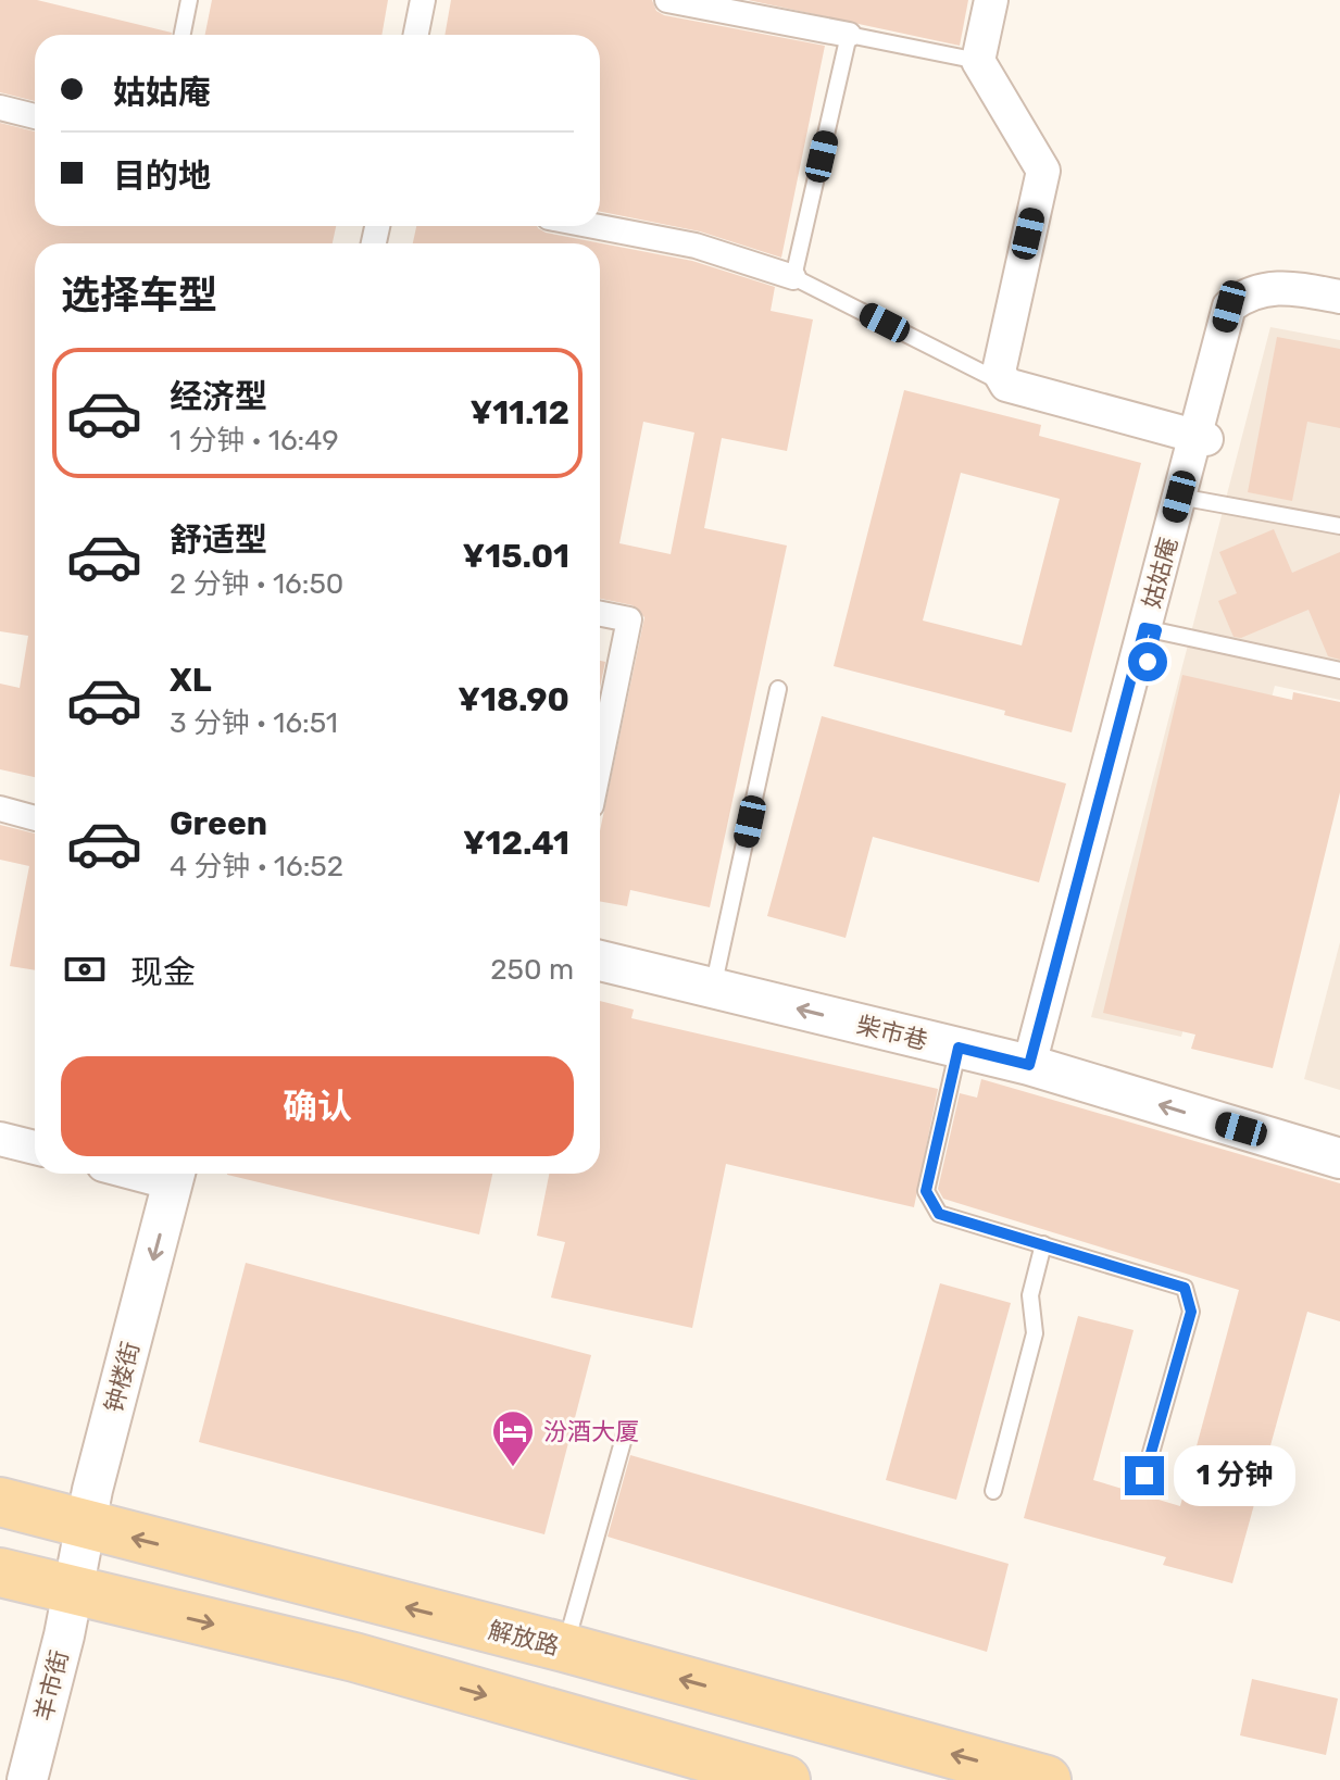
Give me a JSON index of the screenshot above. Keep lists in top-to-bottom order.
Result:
{
  "streets": {
    "main road": ["解放路"],
    "street": [
      "姑姑庵",
      "柴市巷",
      "钟楼街",
      "羊市街"
    ]
  },
  "crossings": [
    ["姑姑庵", "柴市巷"],
    ["钟楼街", "解放路"],
    ["钟楼街", "羊市街"]
  ],
  "one_way": ["柴市巷", "钟楼街"],
  "places": {
    "hotel": ["汾酒大厦"]
  },
  "page": {
    "banner": ["姑姑庵", "目的地"],
    "heading": "选择车型",
    "list": [
      {
        "name": "经济型",
        "note": "1 分钟 · 16:49",
        "value": "¥11.12"
      },
      {
        "name": "舒适型",
        "note": "2 分钟 · 16:50",
        "value": "¥15.01"
      },
      {
        "name": "XL",
        "note": "3 分钟 · 16:51",
        "value": "¥18.90"
      },
      {
        "name": "Green",
        "note": "4 分钟 · 16:52",
        "value": "¥12.41"
      }
    ],
    "pay": ["现金", "250 m"],
    "buttons": "确认",
    "bubble": "1 分钟"
  }
}
